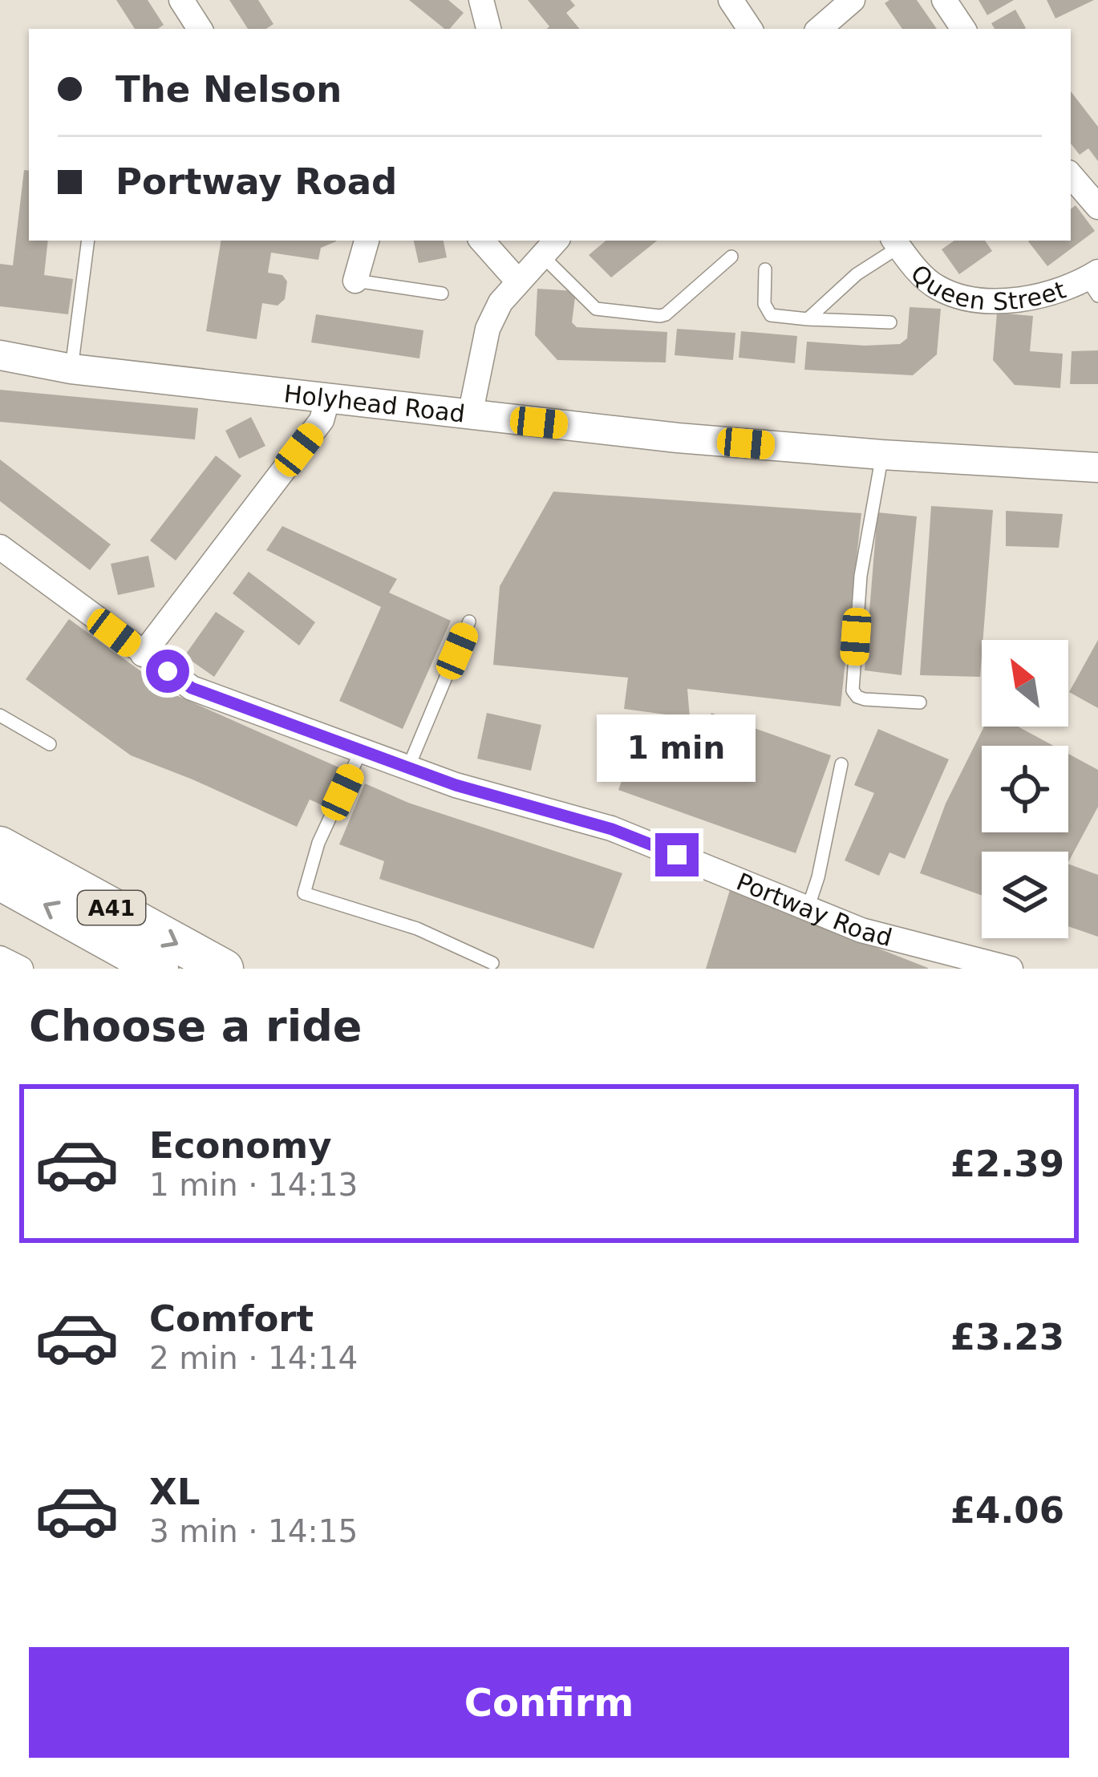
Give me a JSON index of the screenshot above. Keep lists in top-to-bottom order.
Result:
{
  "streets": {
    "highway": ["A41"],
    "street": ["Queen Street", "Holyhead Road", "Portway Road"]
  },
  "north": "top left",
  "page": {
    "banner": ["The Nelson", "Portway Road"],
    "bubble": "1 min",
    "heading": "Choose a ride",
    "list": [
      {
        "name": "Economy",
        "note": "1 min · 14:13",
        "value": "£2.39"
      },
      {
        "name": "Comfort",
        "note": "2 min · 14:14",
        "value": "£3.23"
      },
      {
        "name": "XL",
        "note": "3 min · 14:15",
        "value": "£4.06"
      }
    ],
    "buttons": "Confirm"
  }
}
